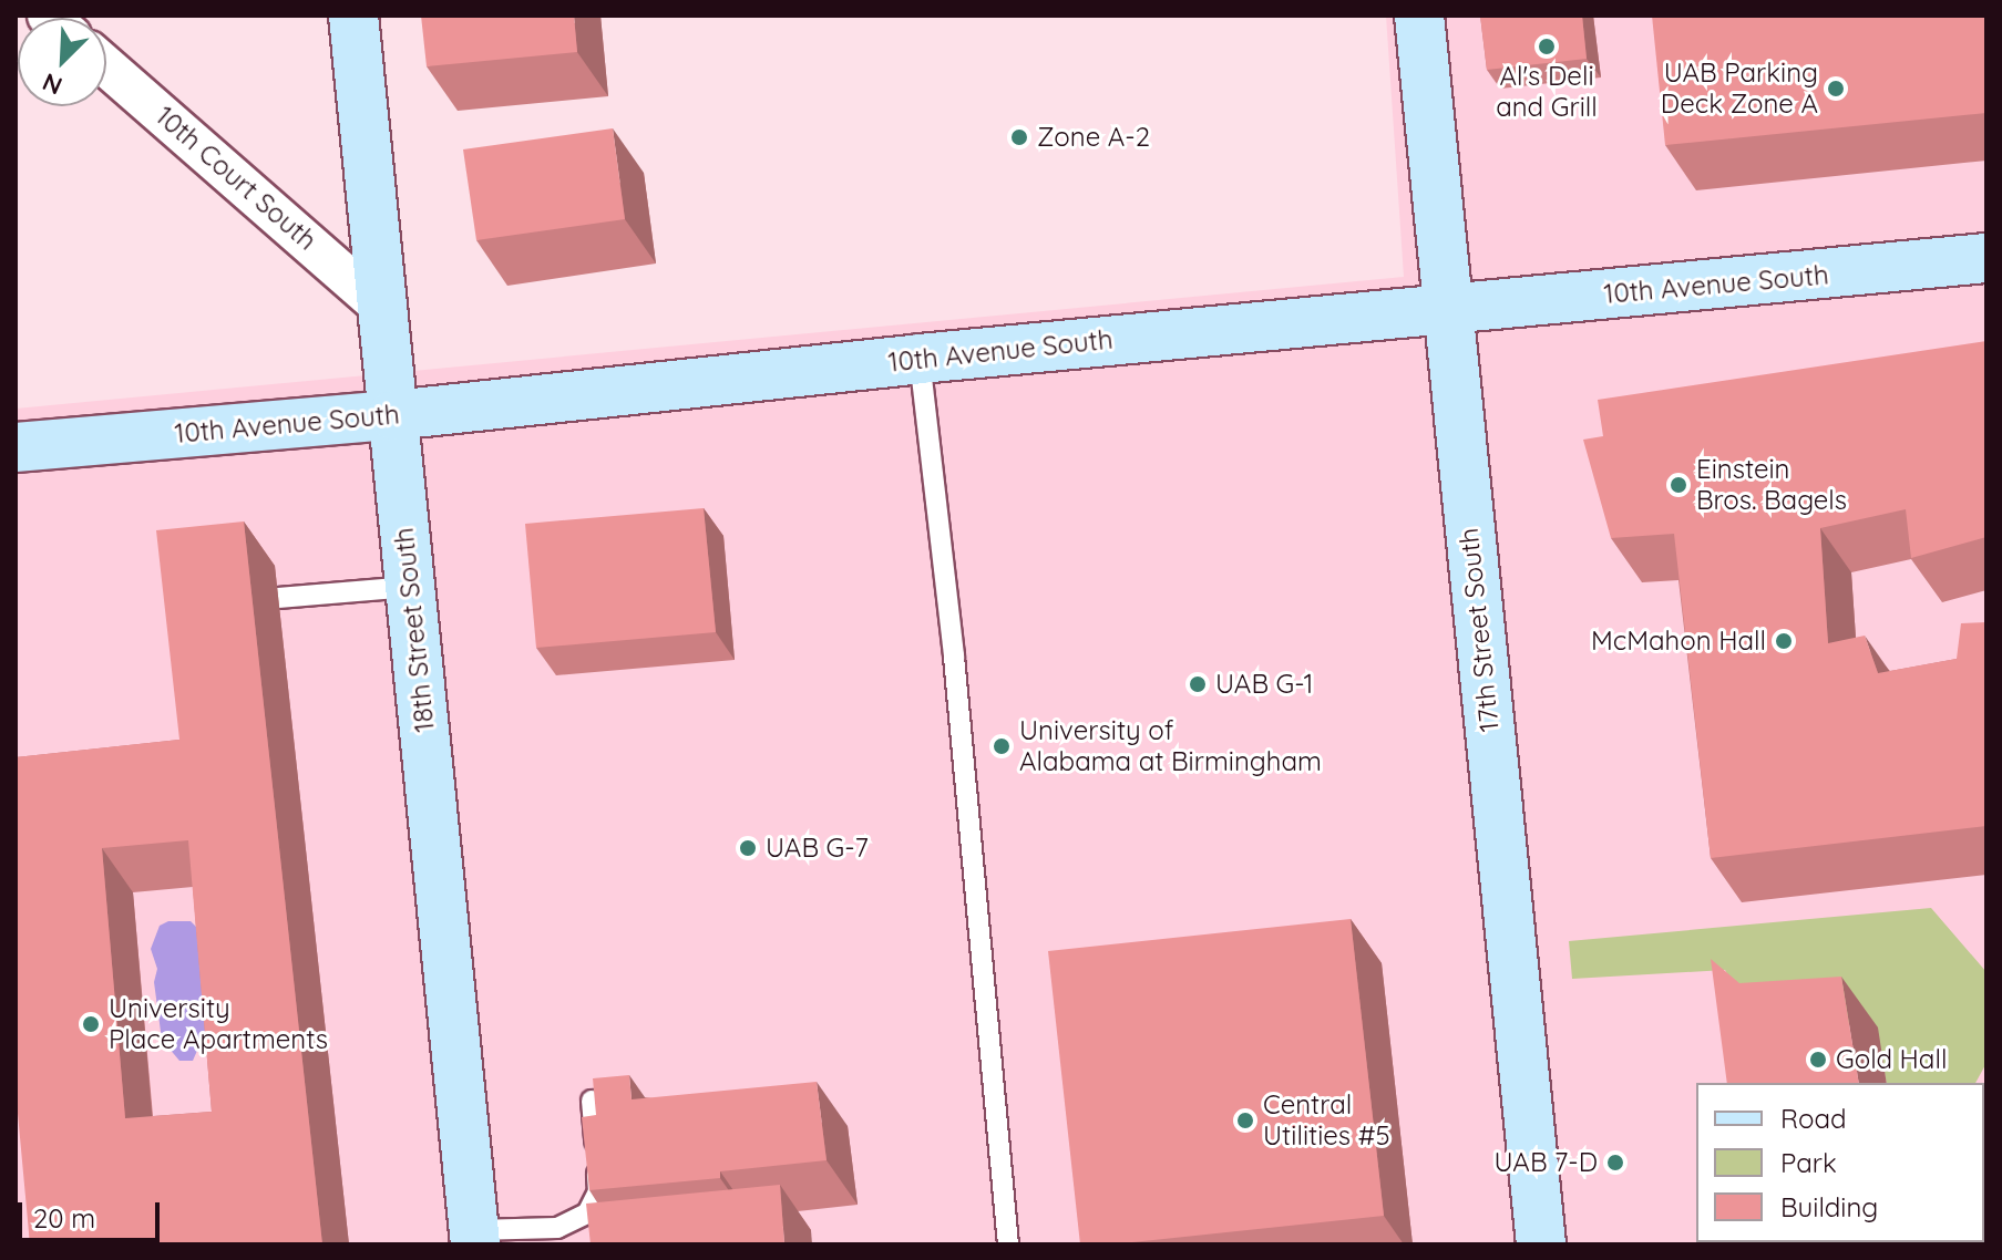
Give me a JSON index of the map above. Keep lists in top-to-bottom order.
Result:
{
  "streets": {
    "street": [
      "10th Court South",
      "10th Avenue South",
      "18th Street South",
      "17th Street South"
    ]
  },
  "crossings": [
    ["10th Court South", "18th Street South"],
    ["10th Avenue South", "18th Street South"],
    ["10th Avenue South", "17th Street South"]
  ],
  "places": [
    "Al's Deli and Grill",
    "UAB Parking Deck Zone A",
    "Zone A-2",
    "Einstein Bros. Bagels",
    "McMahon Hall",
    "UAB G-1",
    "University of Alabama at Birmingham",
    "UAB G-7",
    "University Place Apartments",
    "Gold Hall",
    "Central Utilities #5",
    "UAB 7-D"
  ],
  "legend": ["Road", "Park", "Building"],
  "scale_bar": "20 m",
  "north": "bottom left"
}
